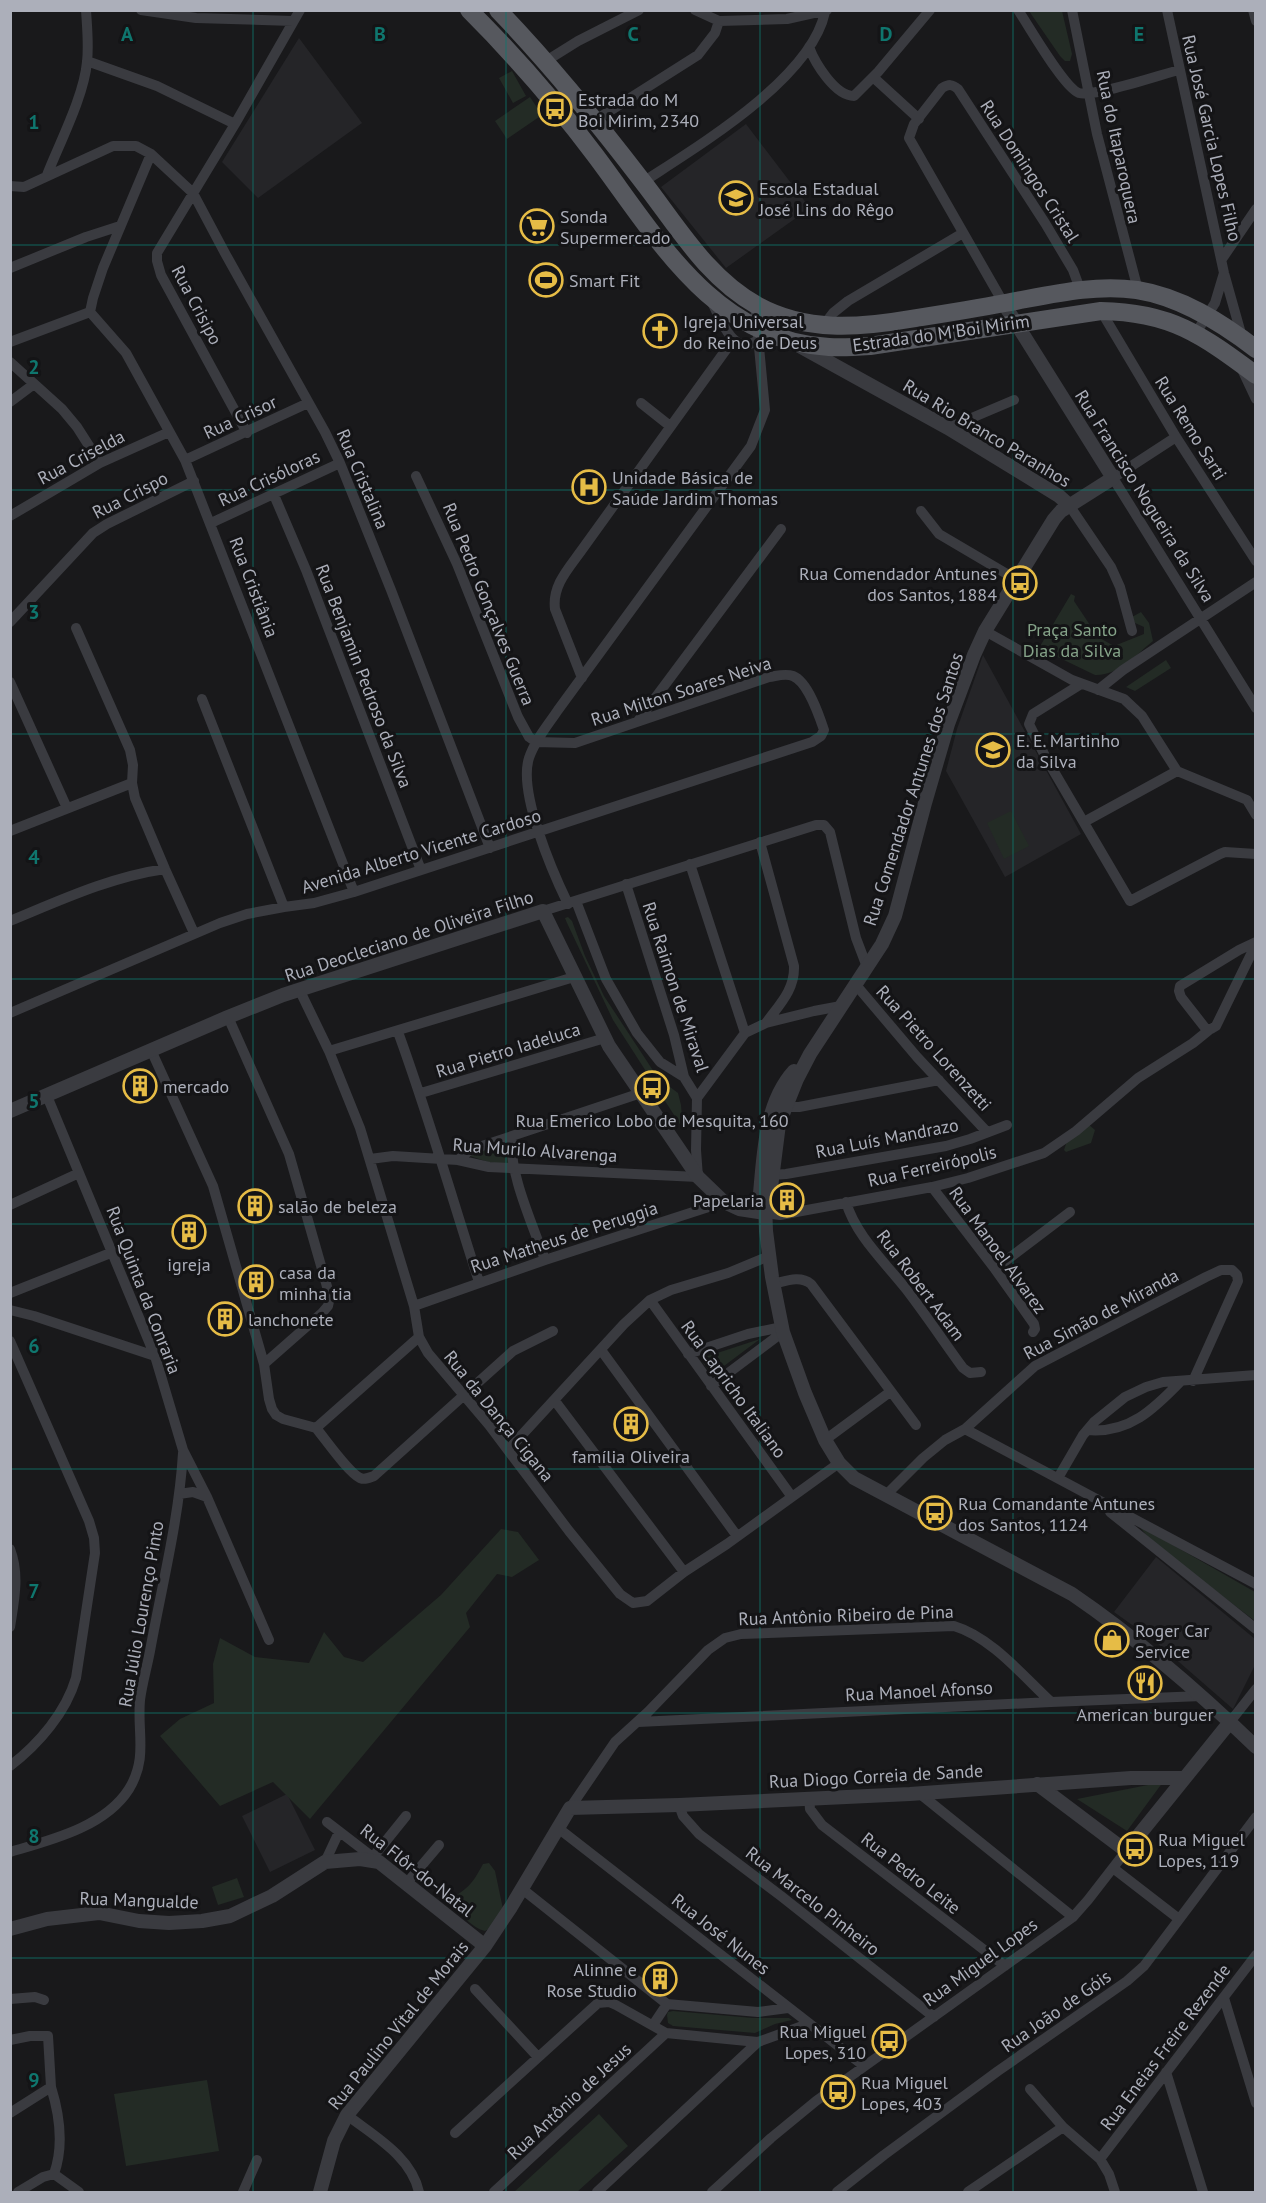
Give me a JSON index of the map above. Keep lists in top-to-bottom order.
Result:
{
  "streets": {
    "main road": ["Estrada do M'Boi Mirim"],
    "street": [
      "Rua José Garcia Lopes Filho",
      "Rua do Itaparoquera",
      "Rua Domingos Cristal",
      "Rua Crisipo",
      "Rua Crisor",
      "Rua Remo Sarti",
      "Rua Rio Branco Paranhos",
      "Rua Criselda",
      "Rua Crisóloras",
      "Rua Cristalina",
      "Rua Crispo",
      "Rua Francisco Nogueira da Silva",
      "Rua Cristiânia",
      "Rua Pedro Gonçalves Guerra",
      "Rua Benjamin Pedroso da Silva",
      "Rua Milton Soares Neiva",
      "Rua Comendador Antunes dos Santos",
      "Avenida Alberto Vicente Cardoso",
      "Rua Deocleciano de Oliveira Filho",
      "Rua Raimon de Miraval",
      "Rua Pietro Lorenzetti",
      "Rua Pietro Iadeluca",
      "Rua Luís Mandrazo",
      "Rua Murilo Alvarenga",
      "Rua Ferreirópolis",
      "Rua Matheus de Peruggia",
      "Rua Manoel Alvarez",
      "Rua Robert Adam",
      "Rua Quinta da Conraria",
      "Rua Simão de Miranda",
      "Rua Capricho Italiano",
      "Rua da Dança Cigana",
      "Rua Júlio Lourenço Pinto",
      "Rua Antônio Ribeiro de Pina",
      "Rua Manoel Afonso",
      "Rua Diogo Correia de Sande",
      "Rua Flôr-do-Natal",
      "Rua Pedro Leite",
      "Rua Mangualde",
      "Rua Marcelo Pinheiro",
      "Rua José Nunes",
      "Rua Miguel Lopes",
      "Rua João de Góis",
      "Rua Paulino Vital de Morais",
      "Rua Eneias Freire Rezende",
      "Rua Antônio de Jesus"
    ]
  },
  "crossings": [
    ["Rua José Garcia Lopes Filho", "Estrada do M'Boi Mirim"],
    ["Rua do Itaparoquera", "Estrada do M'Boi Mirim"],
    ["Rua Domingos Cristal", "Estrada do M'Boi Mirim"],
    ["Rua Crisipo", "Rua Crisor"],
    ["Rua Crisipo", "Rua Cristalina"],
    ["Estrada do M'Boi Mirim", "Rua Remo Sarti"],
    ["Estrada do M'Boi Mirim", "Rua Rio Branco Paranhos"],
    ["Estrada do M'Boi Mirim", "Rua Francisco Nogueira da Silva"],
    ["Rua Crisor", "Rua Cristalina"],
    ["Rua Crisor", "Rua Cristiânia"],
    ["Rua Rio Branco Paranhos", "Rua Comendador Antunes dos Santos"],
    ["Rua Criselda", "Rua Cristiânia"],
    ["Rua Crisóloras", "Rua Cristalina"],
    ["Rua Crisóloras", "Rua Cristiânia"],
    ["Rua Crisóloras", "Rua Benjamin Pedroso da Silva"],
    ["Rua Cristalina", "Avenida Alberto Vicente Cardoso"],
    ["Rua Crispo", "Rua Cristiânia"],
    ["Rua Francisco Nogueira da Silva", "Rua Comendador Antunes dos Santos"],
    ["Rua Cristiânia", "Avenida Alberto Vicente Cardoso"],
    ["Rua Pedro Gonçalves Guerra", "Rua Milton Soares Neiva"],
    ["Rua Benjamin Pedroso da Silva", "Avenida Alberto Vicente Cardoso"],
    ["Rua Milton Soares Neiva", "Avenida Alberto Vicente Cardoso"],
    ["Rua Comendador Antunes dos Santos", "Rua Deocleciano de Oliveira Filho"],
    ["Rua Comendador Antunes dos Santos", "Rua Pietro Lorenzetti"],
    ["Rua Comendador Antunes dos Santos", "Rua Luís Mandrazo"],
    ["Rua Comendador Antunes dos Santos", "Rua Ferreirópolis"],
    ["Rua Comendador Antunes dos Santos", "Rua Simão de Miranda"],
    ["Rua Comendador Antunes dos Santos", "Rua da Dança Cigana"],
    ["Rua Comendador Antunes dos Santos", "Rua Manoel Afonso"],
    ["Rua Comendador Antunes dos Santos", "Rua Miguel Lopes"],
    ["Rua Deocleciano de Oliveira Filho", "Rua Raimon de Miraval"],
    ["Rua Deocleciano de Oliveira Filho", "Rua Quinta da Conraria"],
    ["Rua Deocleciano de Oliveira Filho", "Rua da Dança Cigana"],
    ["Rua Pietro Lorenzetti", "Rua Luís Mandrazo"],
    ["Rua Murilo Alvarenga", "Rua da Dança Cigana"],
    ["Rua Ferreirópolis", "Rua Manoel Alvarez"],
    ["Rua Ferreirópolis", "Rua Robert Adam"],
    ["Rua Matheus de Peruggia", "Rua da Dança Cigana"],
    ["Rua Quinta da Conraria", "Rua Júlio Lourenço Pinto"],
    ["Rua Capricho Italiano", "Rua da Dança Cigana"],
    ["Rua Antônio Ribeiro de Pina", "Rua Manoel Afonso"],
    ["Rua Antônio Ribeiro de Pina", "Rua Diogo Correia de Sande"],
    ["Rua Antônio Ribeiro de Pina", "Rua José Nunes"],
    ["Rua Antônio Ribeiro de Pina", "Rua Paulino Vital de Morais"],
    ["Rua Diogo Correia de Sande", "Rua Pedro Leite"],
    ["Rua Diogo Correia de Sande", "Rua Marcelo Pinheiro"],
    ["Rua Diogo Correia de Sande", "Rua Miguel Lopes"],
    ["Rua Flôr-do-Natal", "Rua Mangualde"],
    ["Rua Flôr-do-Natal", "Rua Paulino Vital de Morais"],
    ["Rua Pedro Leite", "Rua Miguel Lopes"],
    ["Rua Marcelo Pinheiro", "Rua Miguel Lopes"],
    ["Rua José Nunes", "Rua Miguel Lopes"]
  ],
  "parks": ["Praça Santo Dias da Silva"],
  "places": {
    "bus stop": [
      "Estrada do M Boi Mirim, 2340",
      "Rua Comendador Antunes dos Santos, 1884",
      "Rua Emerico Lobo de Mesquita, 160",
      "Rua Comandante Antunes dos Santos, 1124",
      "Rua Miguel Lopes, 119",
      "Rua Miguel Lopes, 310",
      "Rua Miguel Lopes, 403"
    ],
    "school or university": ["Escola Estadual José Lins do Rêgo", "E. E. Martinho da Silva"],
    "supermarket": ["Sonda Supermercado"],
    "sports": ["Smart Fit"],
    "church": ["Igreja Universal do Reino de Deus"],
    "hospital": ["Unidade Básica de Saúde Jardim Thomas"],
    "building": [
      "mercado",
      "Papelaria",
      "salão de beleza",
      "igreja",
      "casa da minha tia",
      "lanchonete",
      "família Oliveira",
      "Alinne e Rose Studio"
    ],
    "shop": ["Roger Car Service"],
    "restaurant": ["American burguer"]
  },
  "grid": {
    "columns": [
      "A",
      "B",
      "C",
      "D",
      "E"
    ],
    "rows": [
      "1",
      "2",
      "3",
      "4",
      "5",
      "6",
      "7",
      "8",
      "9"
    ]
  }
}
